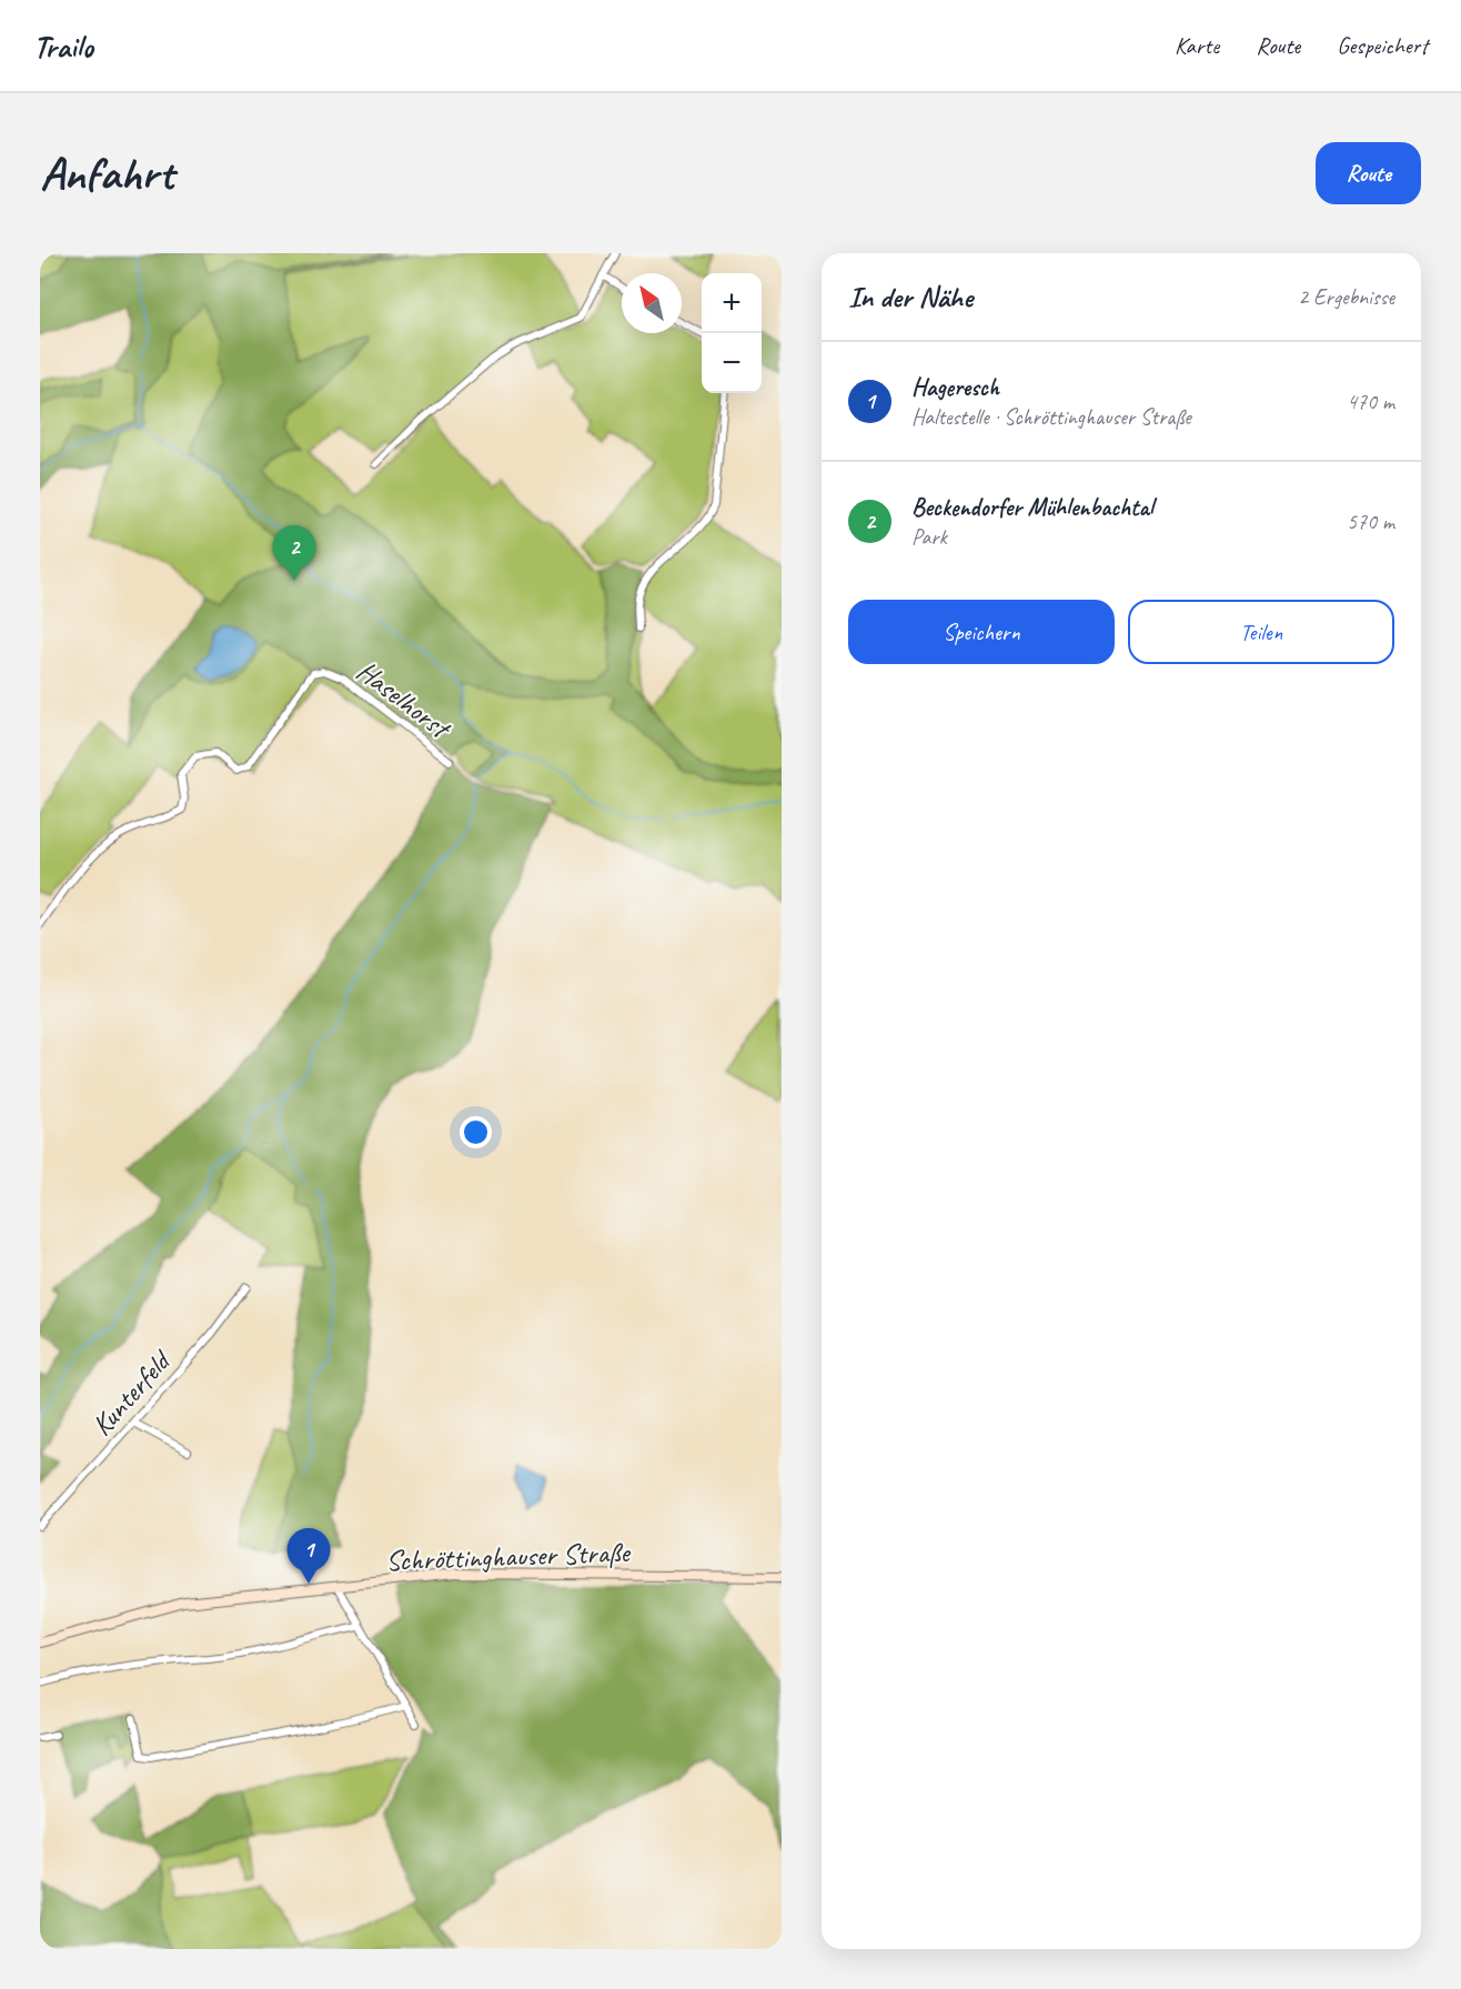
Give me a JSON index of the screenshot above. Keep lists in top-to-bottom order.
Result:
{
  "streets": {
    "main road": ["Schröttinghauser Straße"],
    "street": ["Haselhorst", "Kunterfeld"]
  },
  "north": "top left",
  "page": {
    "header": "Trailo",
    "nav": ["Karte", "Route", "Gespeichert"],
    "buttons": [
      "Route",
      ["Speichern", "Teilen"]
    ],
    "title": "Anfahrt",
    "heading": ["In der Nähe", "2 Ergebnisse"],
    "map_buttons": ["+", "−"],
    "list": [
      {
        "mark": "1",
        "name": "Hageresch",
        "note": "Haltestelle · Schröttinghauser Straße",
        "value": "470 m"
      },
      {
        "mark": "2",
        "name": "Beckendorfer Mühlenbachtal",
        "note": "Park",
        "value": "570 m"
      }
    ],
    "pins": ["2", "1"]
  }
}
